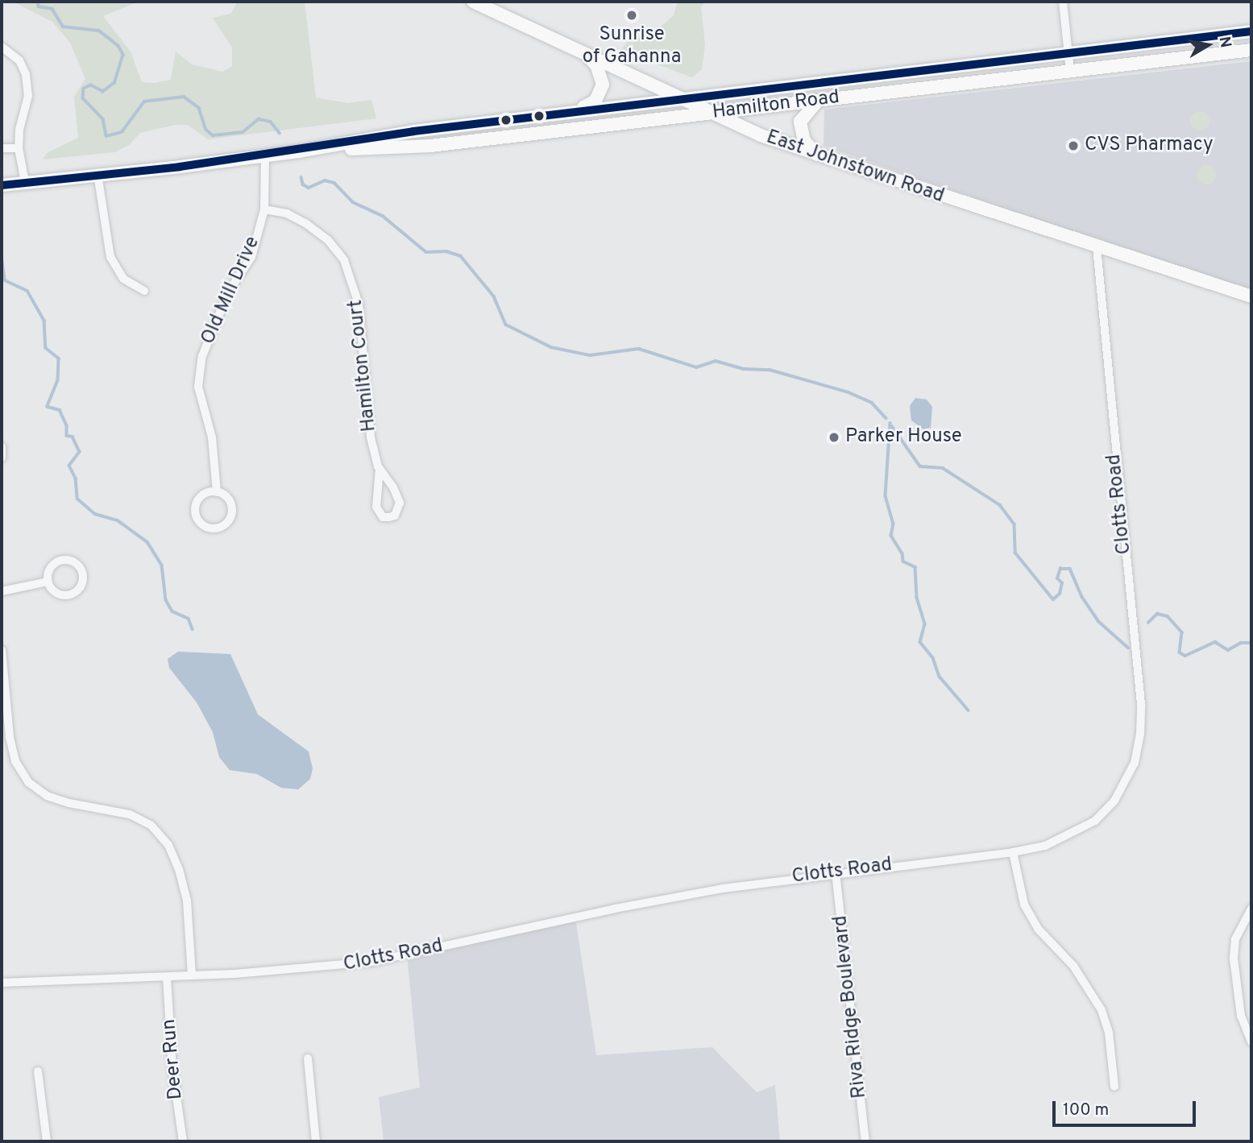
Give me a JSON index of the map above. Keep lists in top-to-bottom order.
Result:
{
  "streets": {
    "main road": ["Hamilton Road", "East Johnstown Road"],
    "street": [
      "Old Mill Drive",
      "Hamilton Court",
      "Clotts Road",
      "Riva Ridge Boulevard",
      "Deer Run"
    ]
  },
  "crossings": [
    ["Hamilton Road", "East Johnstown Road"],
    ["Hamilton Road", "Old Mill Drive"],
    ["East Johnstown Road", "Clotts Road"],
    ["Old Mill Drive", "Hamilton Court"],
    ["Clotts Road", "Riva Ridge Boulevard"],
    ["Clotts Road", "Deer Run"]
  ],
  "places": ["Sunrise of Gahanna", "CVS Pharmacy", "Parker House"],
  "scale_bar": "100 m",
  "north": "right"
}
